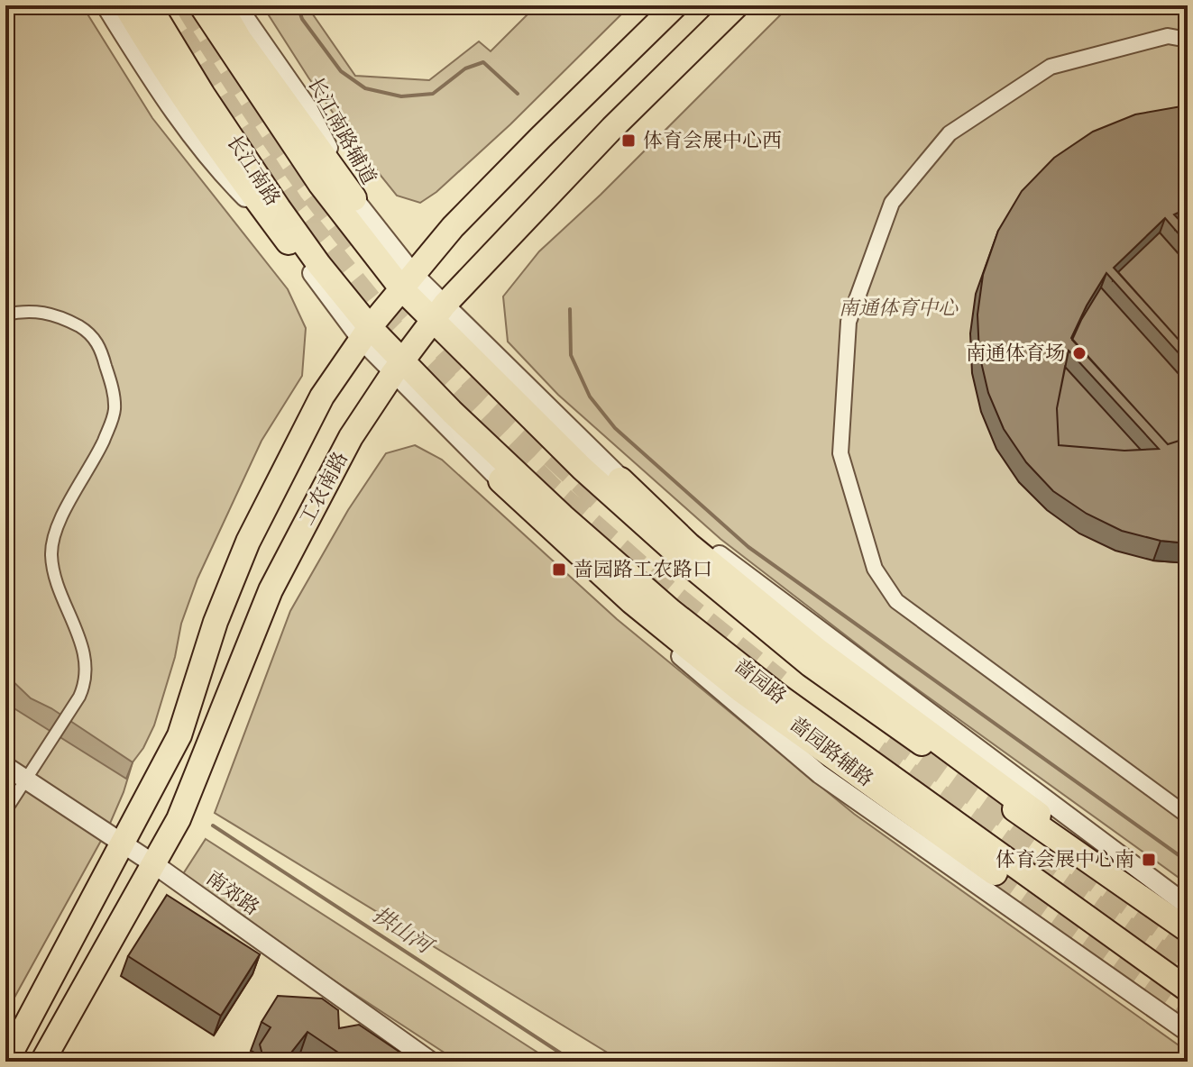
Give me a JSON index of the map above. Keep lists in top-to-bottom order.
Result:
{
  "streets": {
    "main road": ["长江南路", "工农南路", "啬园路"],
    "street": ["长江南路辅道", "啬园路辅路", "南郊路"]
  },
  "crossings": [
    ["长江南路", "啬园路"],
    ["工农南路", "啬园路"],
    ["工农南路", "啬园路辅路"],
    ["工农南路", "南郊路"],
    ["啬园路", "啬园路辅路"]
  ],
  "water": ["拱山河"],
  "parks": ["南通体育中心"],
  "places": {
    "transit": ["体育会展中心西", "啬园路工农路口", "体育会展中心南"],
    "other": ["南通体育场"]
  }
}
